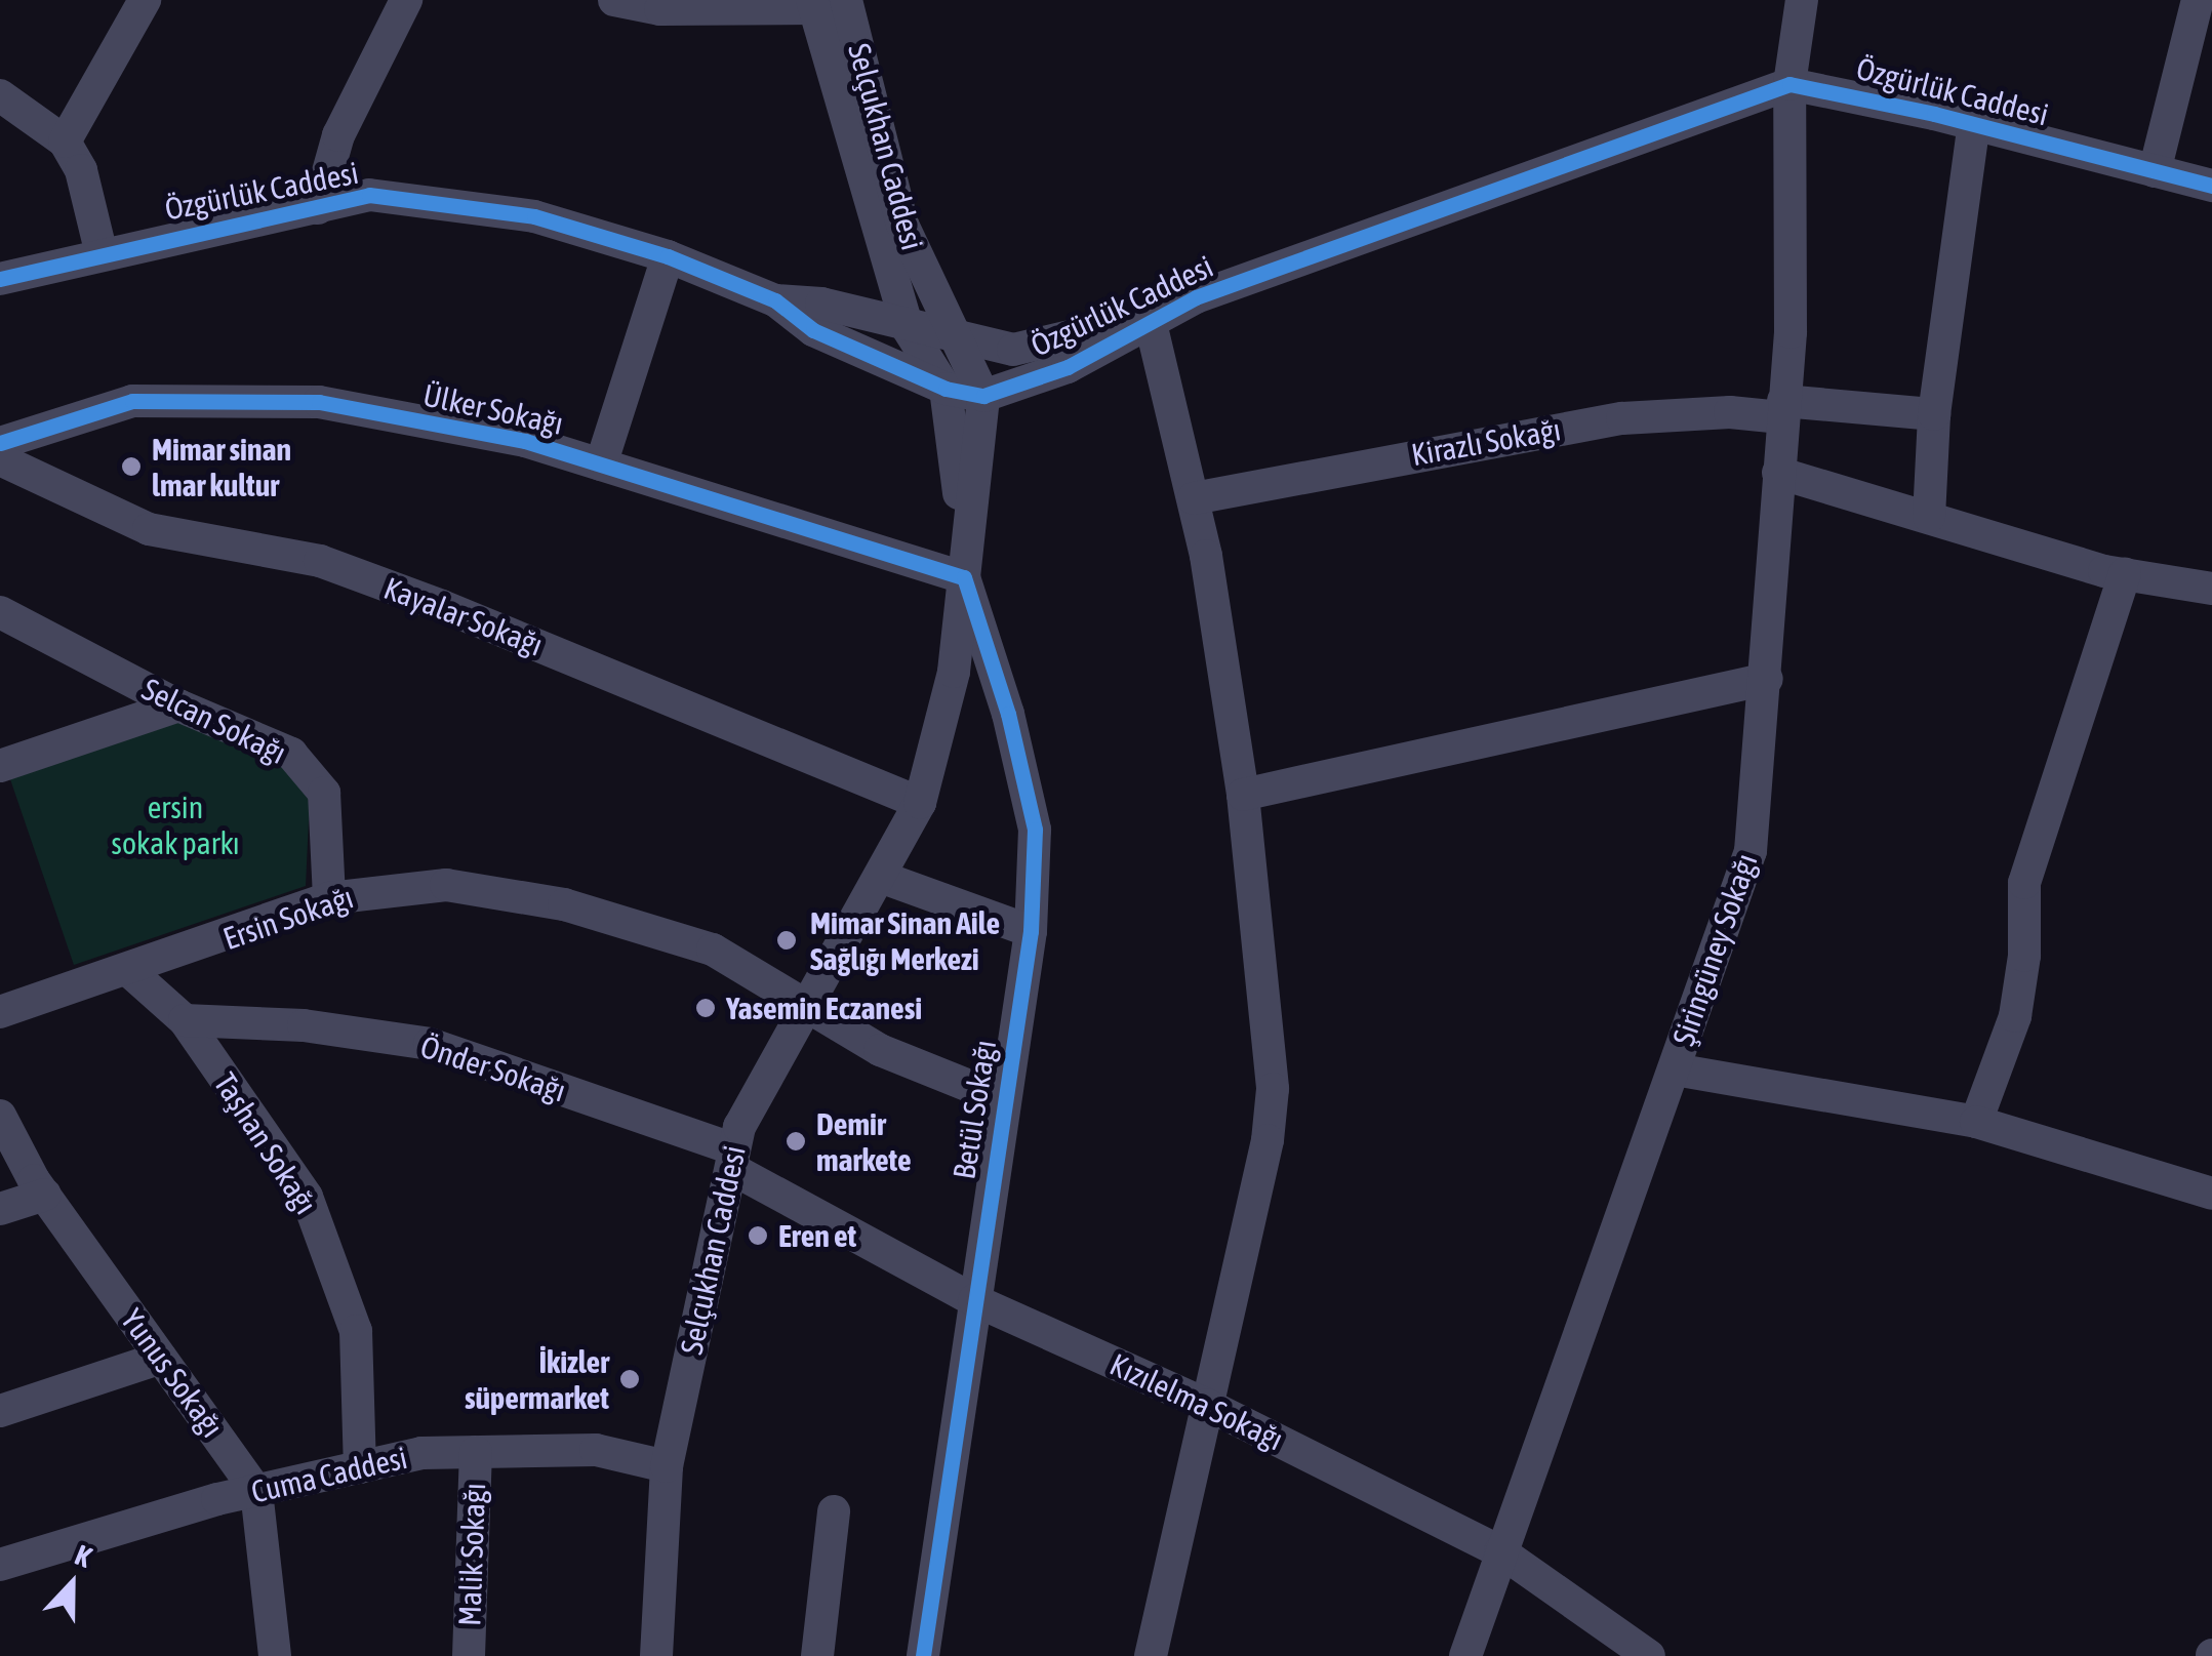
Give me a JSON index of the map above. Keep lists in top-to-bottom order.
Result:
{
  "streets": {
    "street": [
      "Özgürlük Caddesi",
      "Selçukhan Caddesi",
      "Ülker Sokağı",
      "Kirazlı Sokağı",
      "Kayalar Sokağı",
      "Selcan Sokağı",
      "Ersin Sokağı",
      "Şiringüney Sokağı",
      "Önder Sokağı",
      "Betül Sokağı",
      "Taşhan Sokağı",
      "Yunus Sokağı",
      "Kızılelma Sokağı",
      "Cuma Caddesi",
      "Malik Sokağı"
    ]
  },
  "crossings": [
    ["Özgürlük Caddesi", "Selçukhan Caddesi"],
    ["Özgürlük Caddesi", "Şiringüney Sokağı"],
    ["Selçukhan Caddesi", "Ülker Sokağı"],
    ["Selçukhan Caddesi", "Kayalar Sokağı"],
    ["Selçukhan Caddesi", "Ersin Sokağı"],
    ["Selçukhan Caddesi", "Önder Sokağı"],
    ["Selçukhan Caddesi", "Betül Sokağı"],
    ["Selçukhan Caddesi", "Kızılelma Sokağı"],
    ["Selçukhan Caddesi", "Cuma Caddesi"],
    ["Ülker Sokağı", "Betül Sokağı"],
    ["Kirazlı Sokağı", "Şiringüney Sokağı"],
    ["Selcan Sokağı", "Ersin Sokağı"],
    ["Ersin Sokağı", "Betül Sokağı"],
    ["Ersin Sokağı", "Taşhan Sokağı"],
    ["Şiringüney Sokağı", "Kızılelma Sokağı"],
    ["Önder Sokağı", "Taşhan Sokağı"],
    ["Önder Sokağı", "Kızılelma Sokağı"],
    ["Betül Sokağı", "Kızılelma Sokağı"],
    ["Taşhan Sokağı", "Cuma Caddesi"],
    ["Yunus Sokağı", "Cuma Caddesi"],
    ["Cuma Caddesi", "Malik Sokağı"]
  ],
  "parks": ["ersin sokak parkı"],
  "places": [
    "Mimar sinan lmar kultur",
    "Mimar Sinan Aile Sağlığı Merkezi",
    "Yasemin Eczanesi",
    "Demir markete",
    "Eren et",
    "İkizler süpermarket"
  ],
  "north": "top"
}
